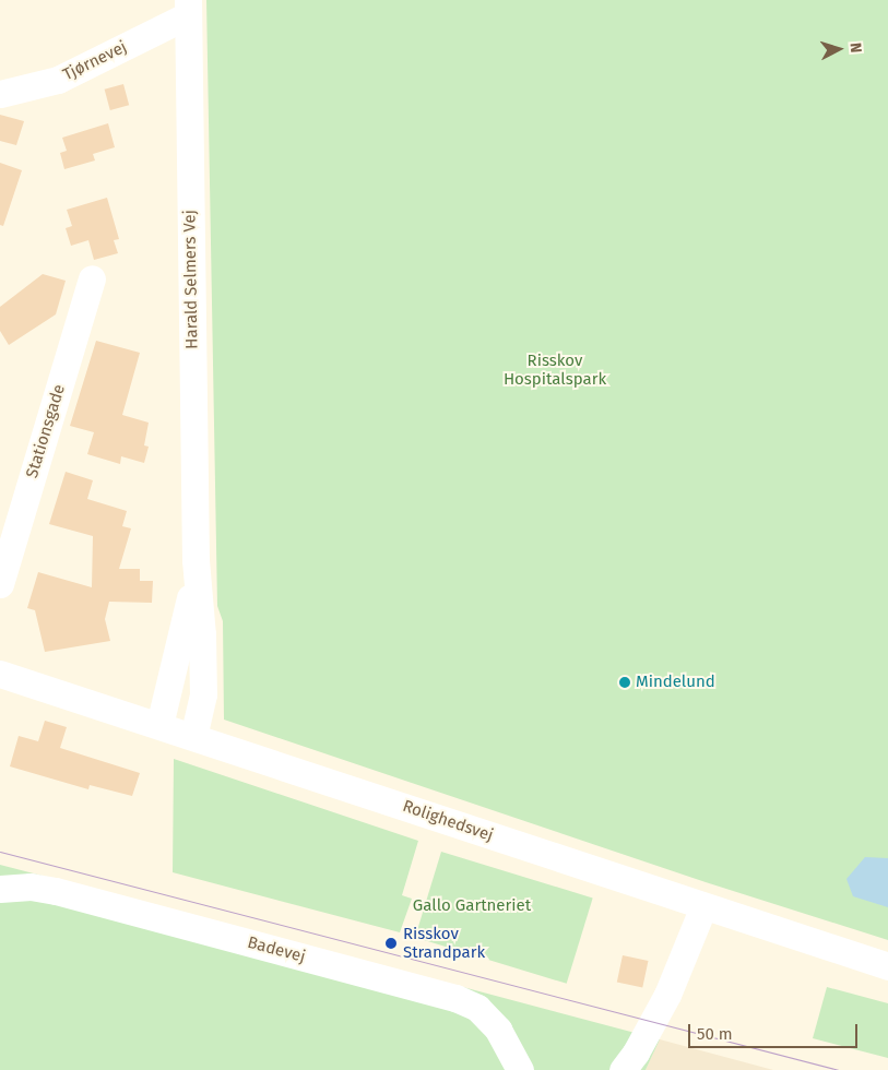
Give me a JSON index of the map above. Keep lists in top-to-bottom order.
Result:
{
  "streets": {
    "street": [
      "Tjørnevej",
      "Harald Selmers Vej",
      "Stationsgade",
      "Rolighedsvej",
      "Badevej"
    ]
  },
  "crossings": [
    ["Tjørnevej", "Harald Selmers Vej"],
    ["Harald Selmers Vej", "Rolighedsvej"]
  ],
  "parks": ["Risskov Hospitalspark", "Gallo Gartneriet"],
  "places": ["Mindelund", "Risskov Strandpark"],
  "scale_bar": "50 m",
  "north": "right"
}
